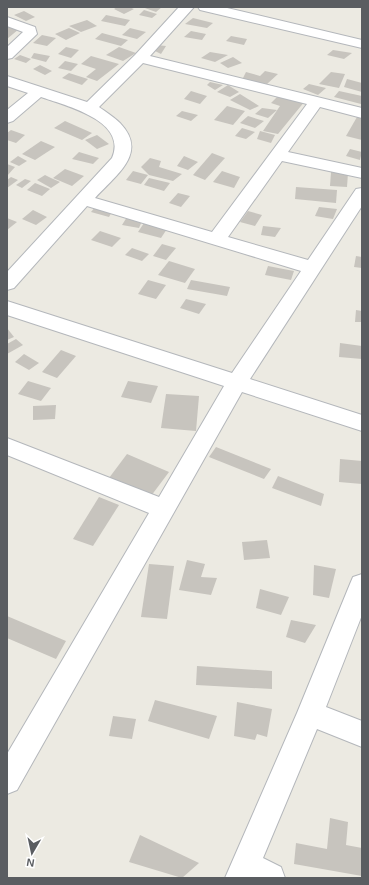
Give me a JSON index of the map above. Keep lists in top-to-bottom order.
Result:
{
  "north": "bottom"
}
